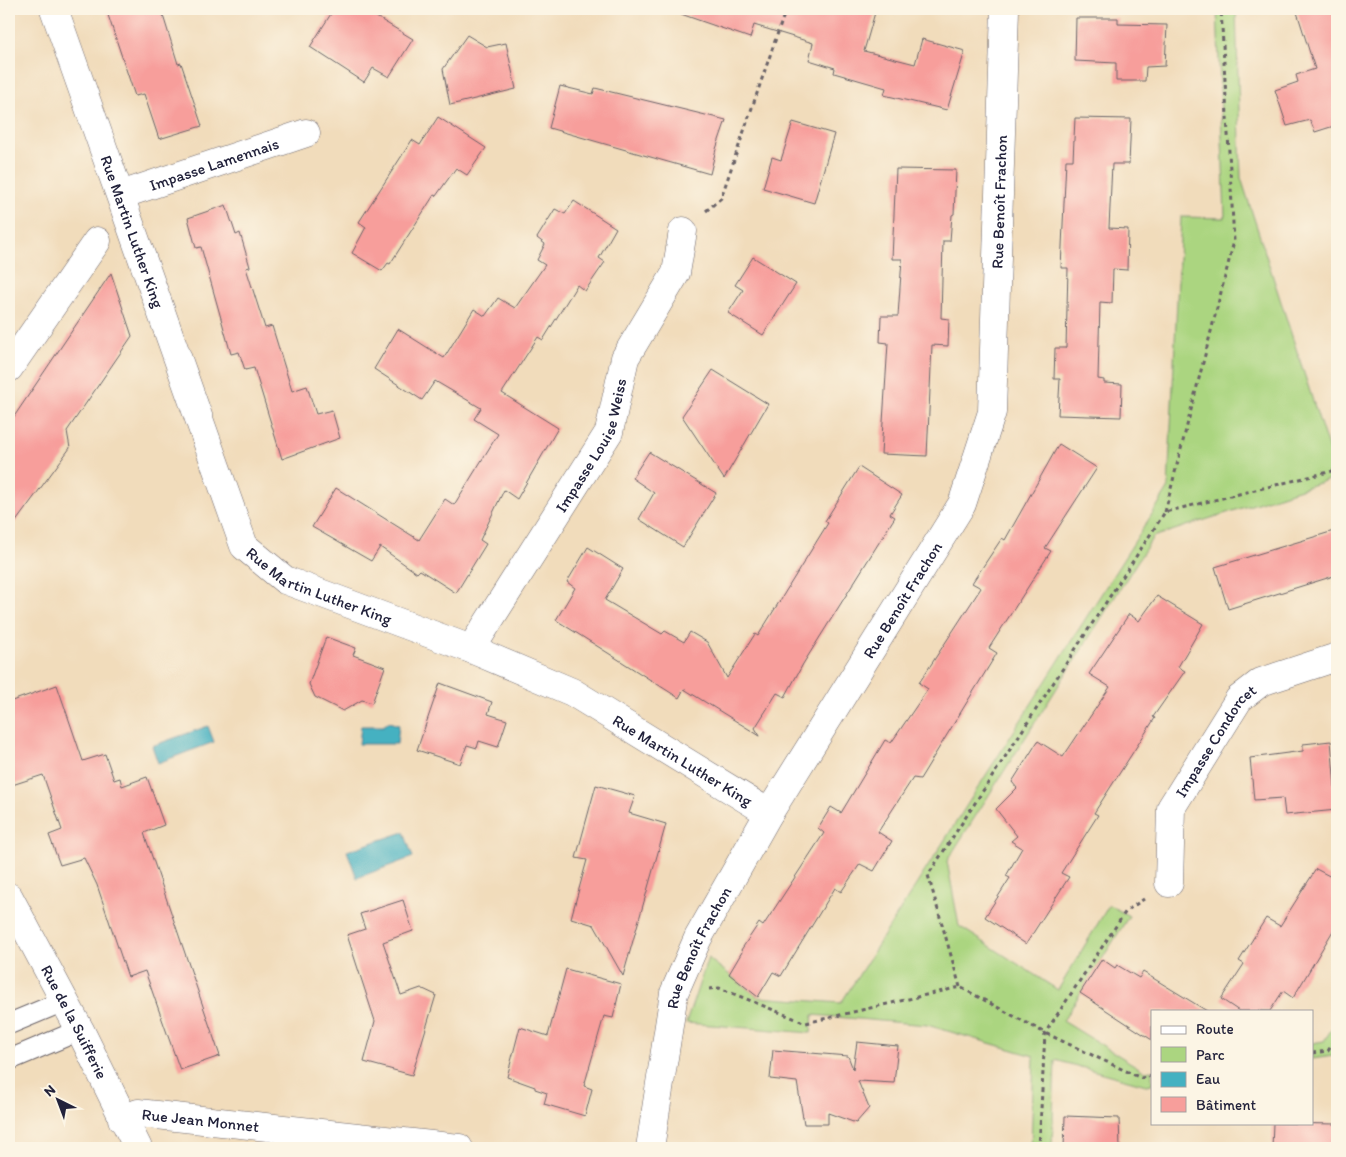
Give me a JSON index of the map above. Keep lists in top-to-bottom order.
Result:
{
  "streets": {
    "street": [
      "Impasse Lamennais",
      "Rue Benoît Frachon",
      "Rue Martin Luther King",
      "Impasse Louise Weiss",
      "Impasse Condorcet",
      "Rue de la Suifferie",
      "Rue Jean Monnet"
    ]
  },
  "crossings": [
    ["Impasse Lamennais", "Rue Martin Luther King"],
    ["Rue Benoît Frachon", "Rue Martin Luther King"],
    ["Rue Martin Luther King", "Impasse Louise Weiss"],
    ["Rue de la Suifferie", "Rue Jean Monnet"]
  ],
  "legend": [
    "Route",
    "Parc",
    "Eau",
    "Bâtiment"
  ],
  "north": "top left"
}
